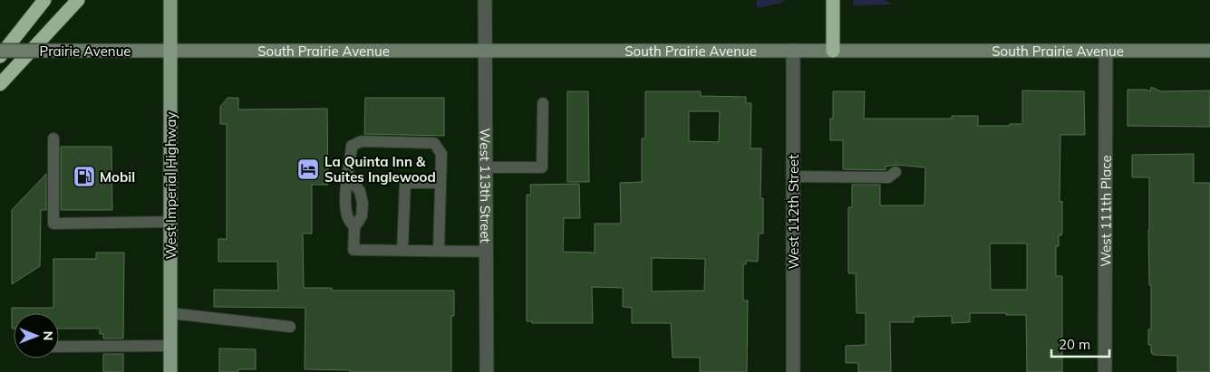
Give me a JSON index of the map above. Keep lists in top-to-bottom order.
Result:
{
  "streets": {
    "main road": ["Prairie Avenue", "South Prairie Avenue", "West Imperial Highway"],
    "street": ["West 113th Street", "West 112th Street", "West 111th Place"]
  },
  "crossings": [
    ["Prairie Avenue", "South Prairie Avenue"],
    ["Prairie Avenue", "West Imperial Highway"],
    ["South Prairie Avenue", "West Imperial Highway"],
    ["South Prairie Avenue", "West 113th Street"],
    ["South Prairie Avenue", "West 112th Street"],
    ["South Prairie Avenue", "West 111th Place"]
  ],
  "places": {
    "hotel": ["La Quinta Inn & Suites Inglewood"],
    "fuel station": ["Mobil"]
  },
  "scale_bar": "20 m",
  "north": "right"
}
